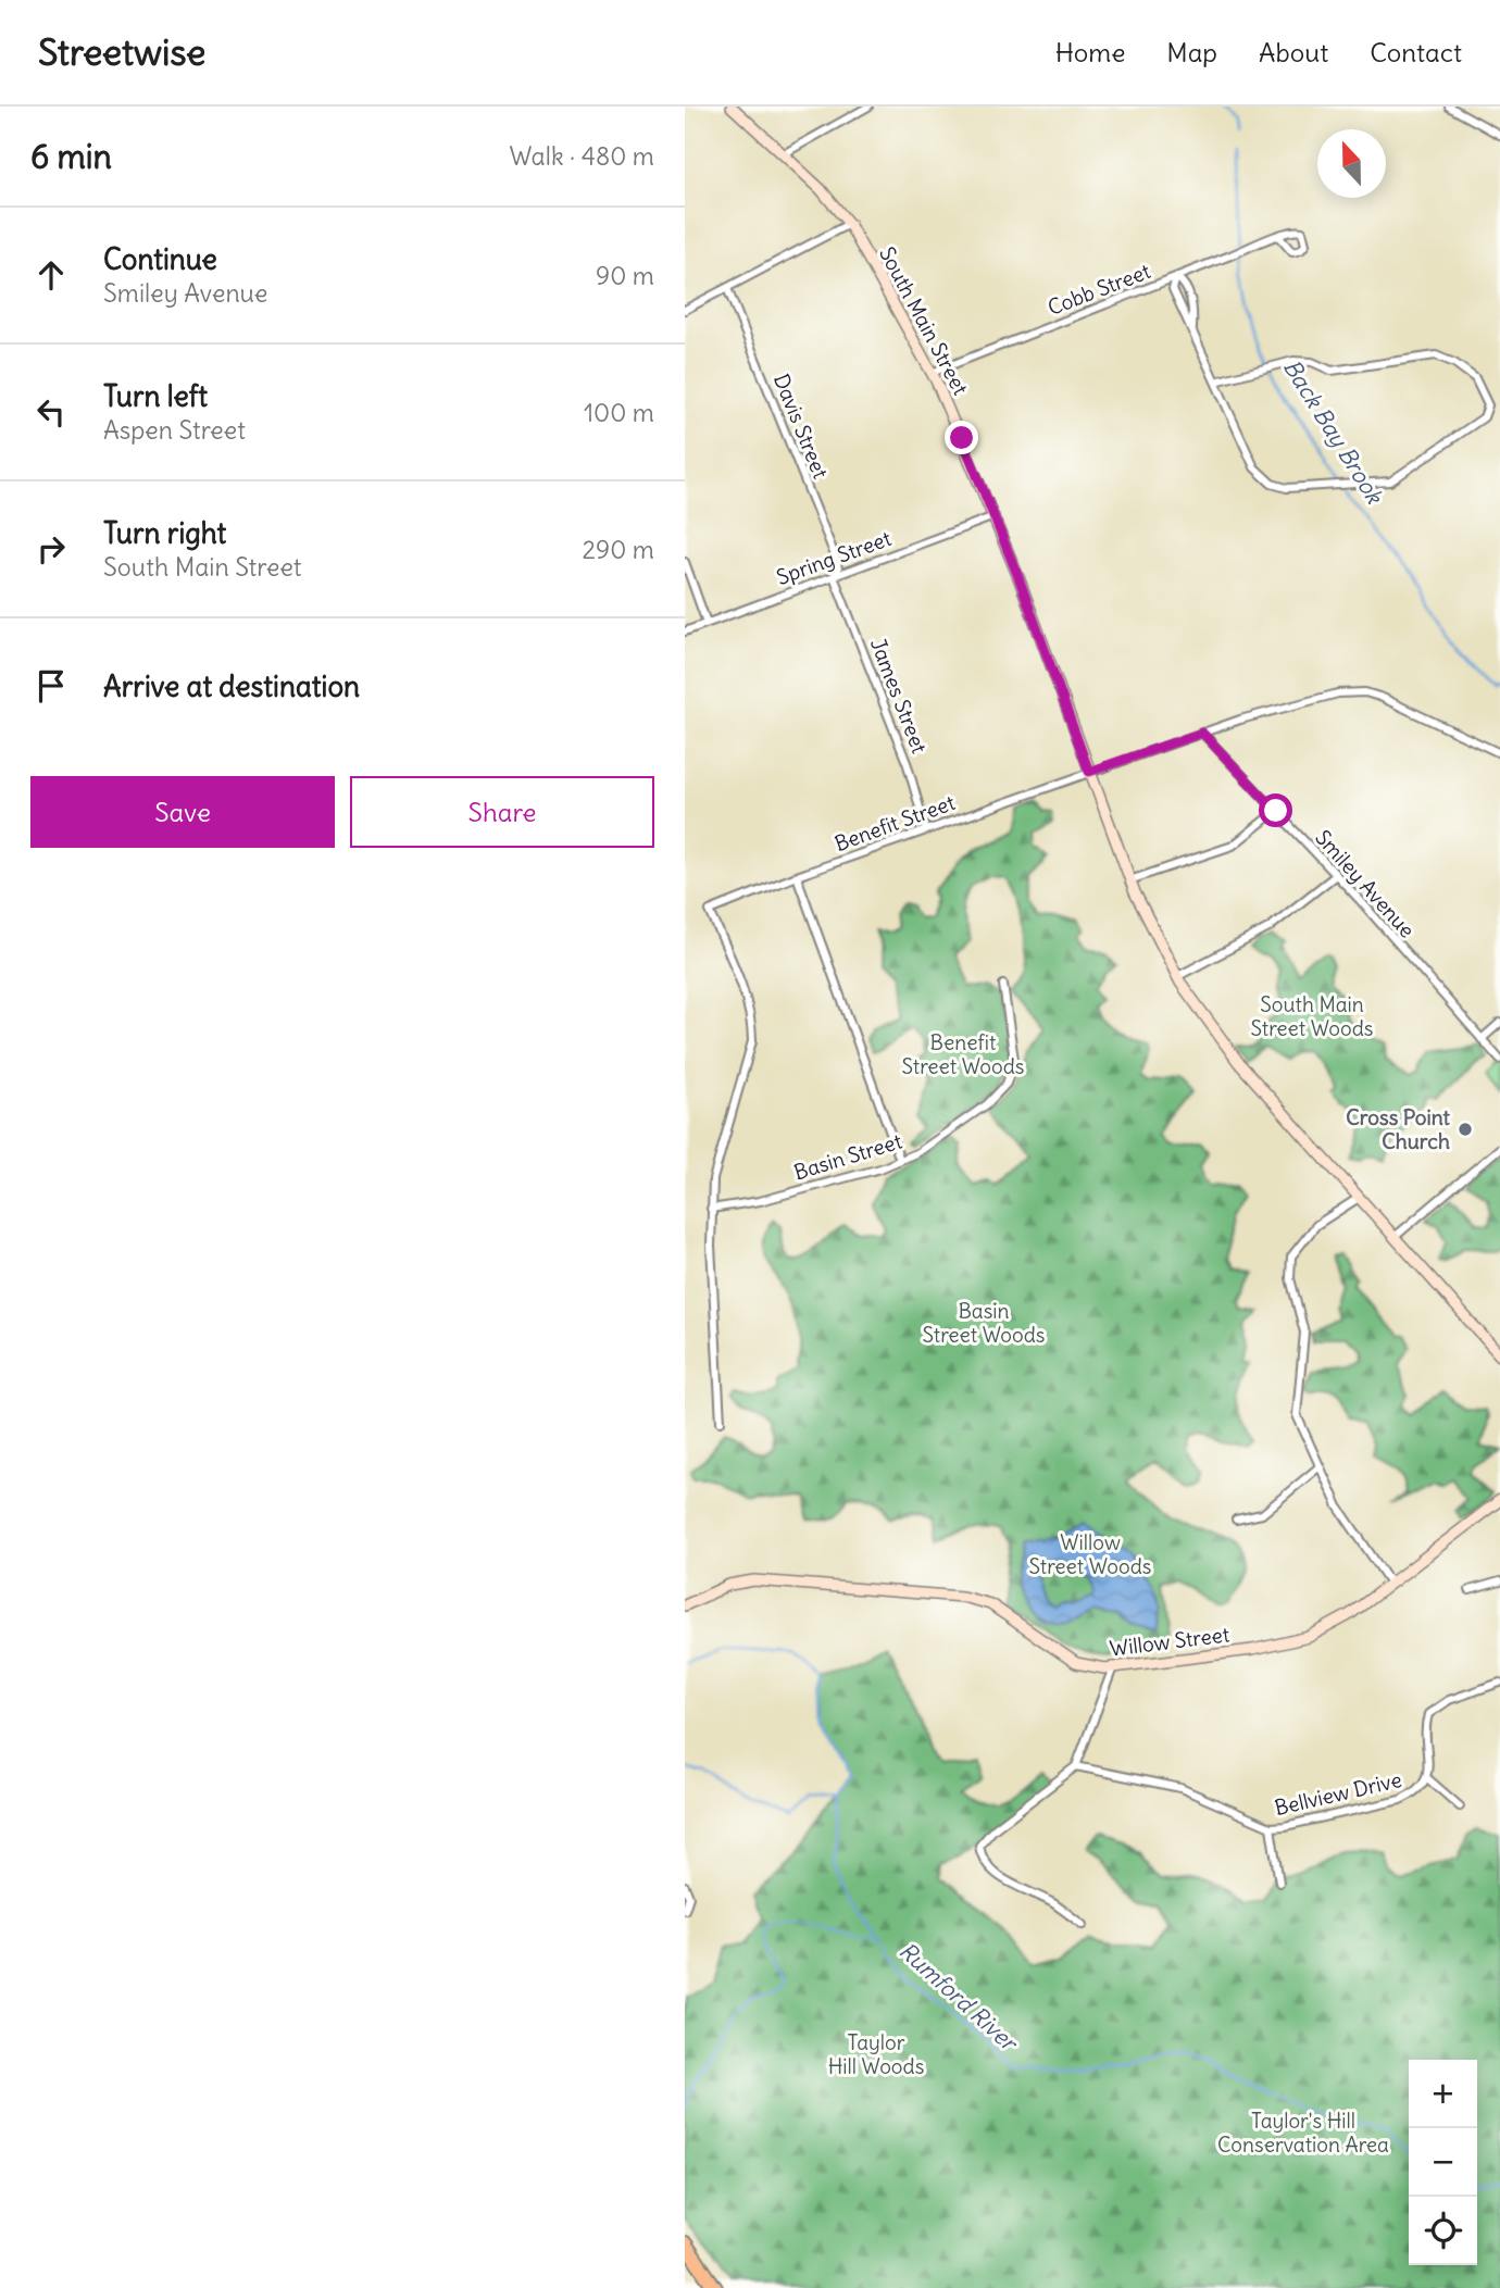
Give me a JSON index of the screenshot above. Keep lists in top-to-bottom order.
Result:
{
  "streets": {
    "main road": ["South Main Street", "Willow Street"],
    "street": [
      "Cobb Street",
      "Davis Street",
      "Spring Street",
      "James Street",
      "Benefit Street",
      "Smiley Avenue",
      "Basin Street",
      "Bellview Drive"
    ]
  },
  "crossings": [
    ["Cobb Street", "South Main Street"],
    ["South Main Street", "Spring Street"],
    ["South Main Street", "Benefit Street"],
    ["Davis Street", "Spring Street"],
    ["Davis Street", "James Street"],
    ["Spring Street", "James Street"],
    ["James Street", "Benefit Street"],
    ["Benefit Street", "Smiley Avenue"],
    ["Benefit Street", "Basin Street"]
  ],
  "water": ["Back Bay Brook", "Rumford River"],
  "parks": [
    "South Main Street Woods",
    "Benefit Street Woods",
    "Basin Street Woods",
    "Willow Street Woods",
    "Taylor Hill Woods",
    "Taylor's Hill Conservation Area"
  ],
  "places": ["Cross Point Church"],
  "north": "top",
  "page": {
    "header": "Streetwise",
    "nav": [
      "Home",
      "Map",
      "About",
      "Contact"
    ],
    "heading": ["6 min", "Walk · 480 m"],
    "list": [
      ["Continue", "Smiley Avenue", "90 m"],
      ["Turn left", "Aspen Street", "100 m"],
      ["Turn right", "South Main Street", "290 m"],
      "Arrive at destination"
    ],
    "buttons": ["Save", "Share"],
    "map_buttons": ["+", "−"]
  }
}
